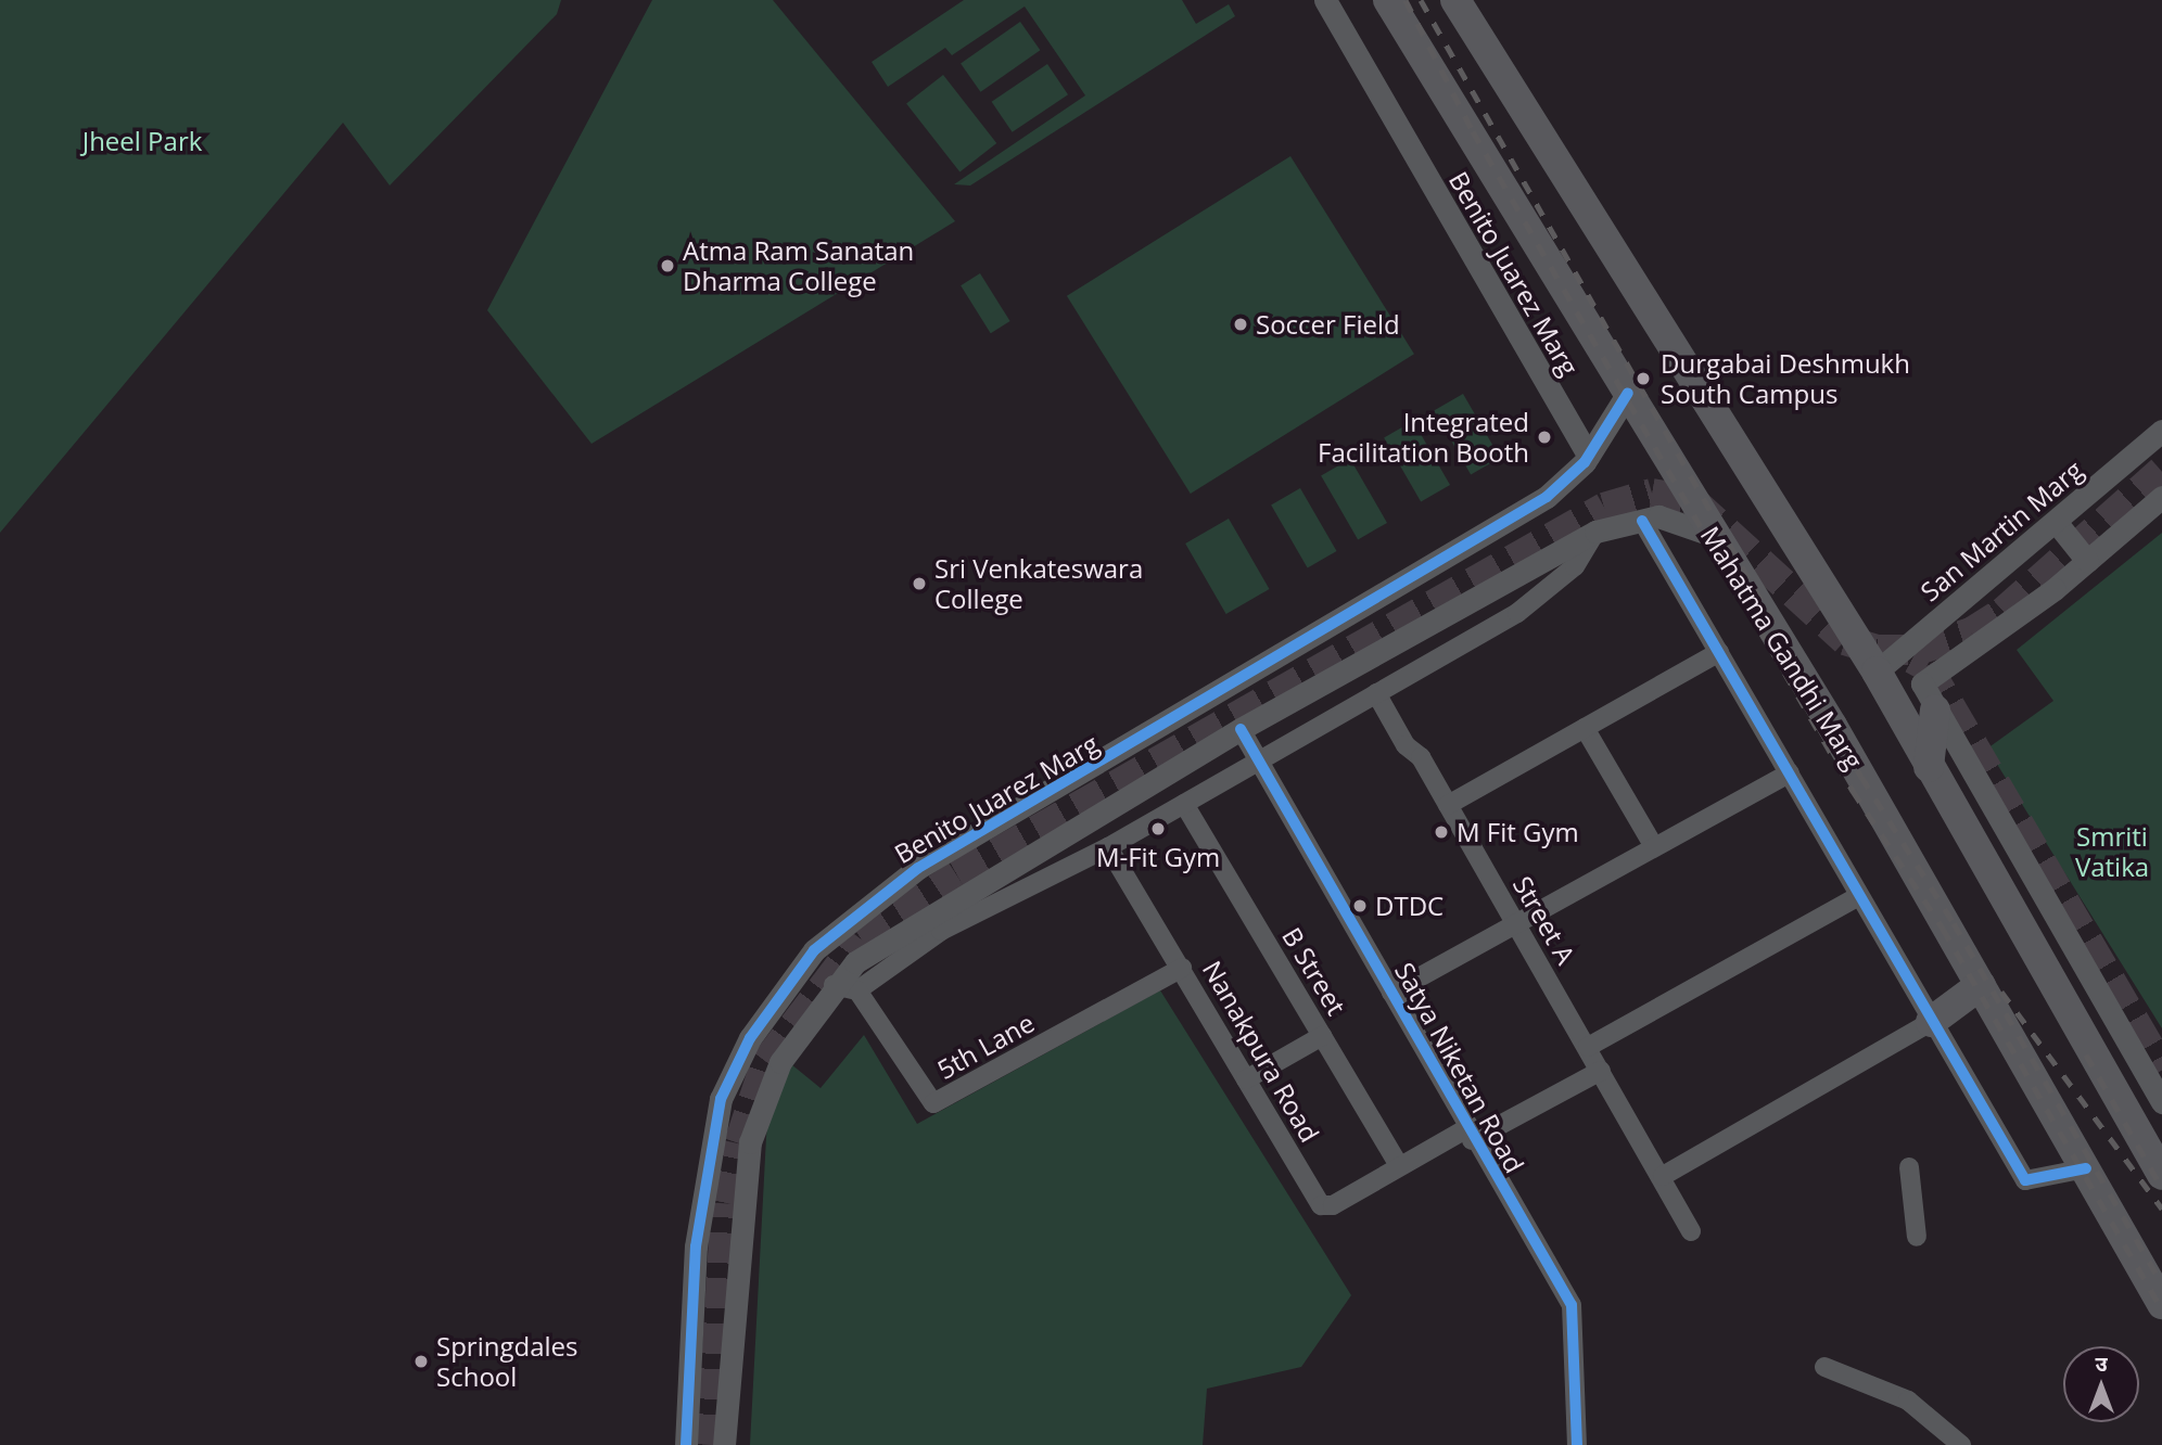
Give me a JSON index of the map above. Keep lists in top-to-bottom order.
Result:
{
  "streets": {
    "main road": ["Mahatma Gandhi Marg"],
    "street": [
      "Benito Juarez Marg",
      "San Martin Marg",
      "Street A",
      "B Street",
      "5th Lane",
      "Nanakpura Road",
      "Satya Niketan Road"
    ]
  },
  "crossings": [
    ["Benito Juarez Marg", "Mahatma Gandhi Marg"],
    ["B Street", "Nanakpura Road"],
    ["5th Lane", "Nanakpura Road"]
  ],
  "parks": ["Jheel Park", "Smriti Vatika"],
  "places": [
    "Atma Ram Sanatan Dharma College",
    "Soccer Field",
    "Durgabai Deshmukh South Campus",
    "Integrated Facilitation Booth",
    "Sri Venkateswara College",
    "M-Fit Gym",
    "M Fit Gym",
    "DTDC",
    "Springdales School"
  ],
  "north": "top"
}
